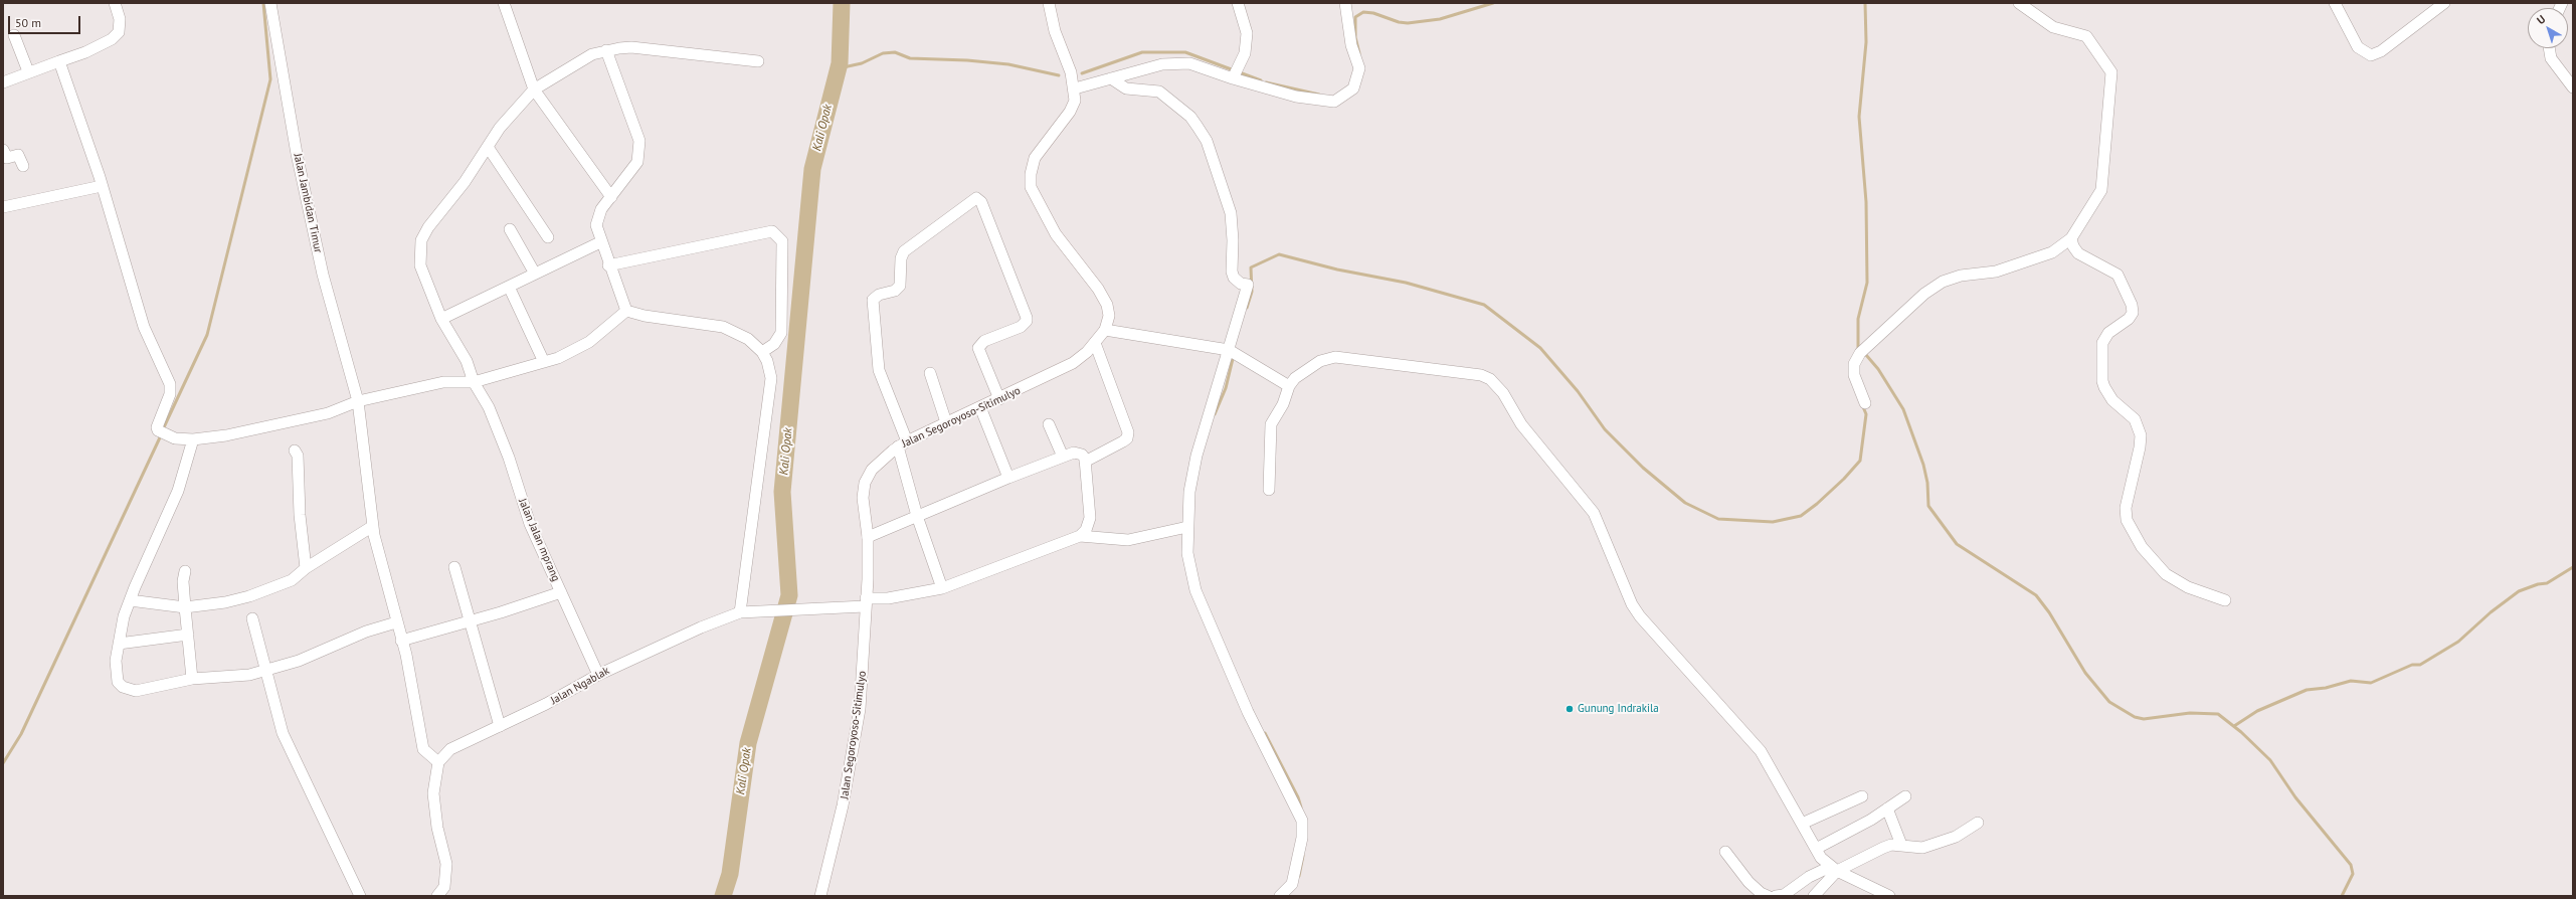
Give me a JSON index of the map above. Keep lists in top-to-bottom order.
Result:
{
  "streets": {
    "street": [
      "Jalan Jambidan Timur",
      "Jalan Segoroyoso-Sitimulyo",
      "Jalan Jalan mprang",
      "Jalan Ngablak"
    ]
  },
  "crossings": [
    ["Jalan Jambidan Timur", "Jalan Ngablak"],
    ["Jalan Segoroyoso-Sitimulyo", "Jalan Ngablak"],
    ["Jalan Jalan mprang", "Jalan Ngablak"]
  ],
  "water": ["Kali Opak"],
  "places": ["Gunung Indrakila"],
  "scale_bar": "50 m",
  "north": "top left"
}
